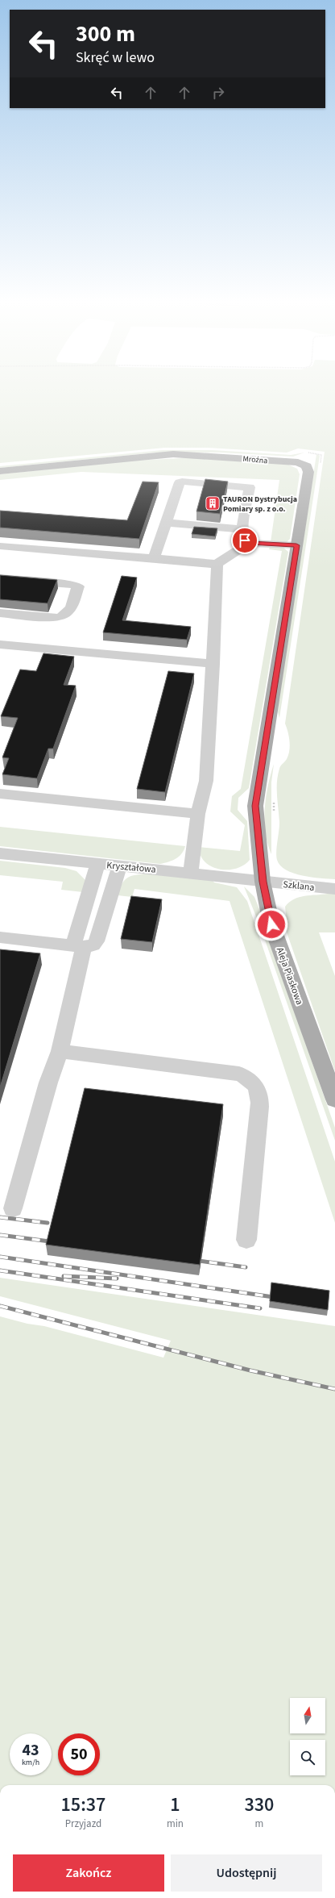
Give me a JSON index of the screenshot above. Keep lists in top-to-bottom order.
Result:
{
  "streets": {
    "main road": ["Mroźna", "Aleja Piaskowa"],
    "street": ["Kryształowa", "Szklana"]
  },
  "crossings": [
    ["Mroźna", "Aleja Piaskowa"],
    ["Kryształowa", "Szklana"],
    ["Kryształowa", "Aleja Piaskowa"],
    ["Szklana", "Aleja Piaskowa"]
  ],
  "places": {
    "building": ["TAURON Dystrybucja Pomiary sp. z o.o."]
  },
  "north": "top",
  "page": {
    "turn": ["300 m", "Skręć w lewo"],
    "speed": "43 km/h",
    "limit": "50",
    "eta": [
      "15:37",
      "Przyjazd",
      "1",
      "min",
      "330",
      "m"
    ],
    "buttons": ["Zakończ", "Udostępnij"]
  }
}
